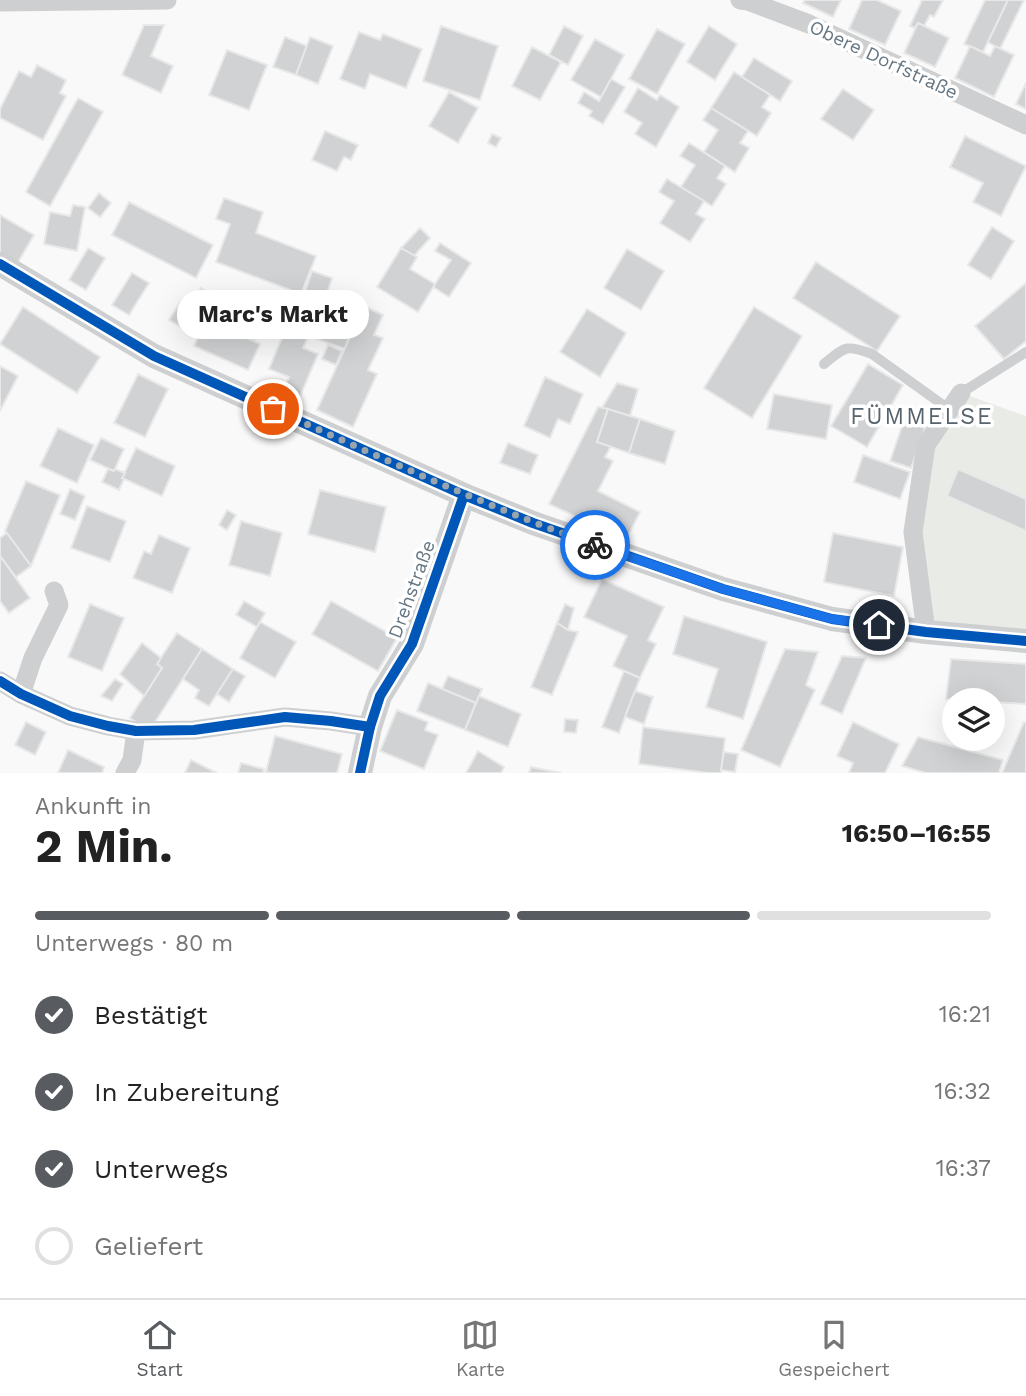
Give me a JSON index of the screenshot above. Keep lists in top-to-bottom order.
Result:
{
  "streets": {
    "street": ["Obere Dorfstraße", "Drehstraße"]
  },
  "districts": ["FÜMMELSE"],
  "places": ["Marc's Markt"],
  "page": {
    "bubble": "Marc's Markt",
    "heading": ["2 Min.", "Ankunft in", "16:50–16:55"],
    "bar": "Unterwegs · 80 m",
    "list": [
      ["Bestätigt", "16:21"],
      ["In Zubereitung", "16:32"],
      ["Unterwegs", "16:37"],
      "Geliefert"
    ],
    "tabs": ["Start", "Karte", "Gespeichert"]
  }
}
